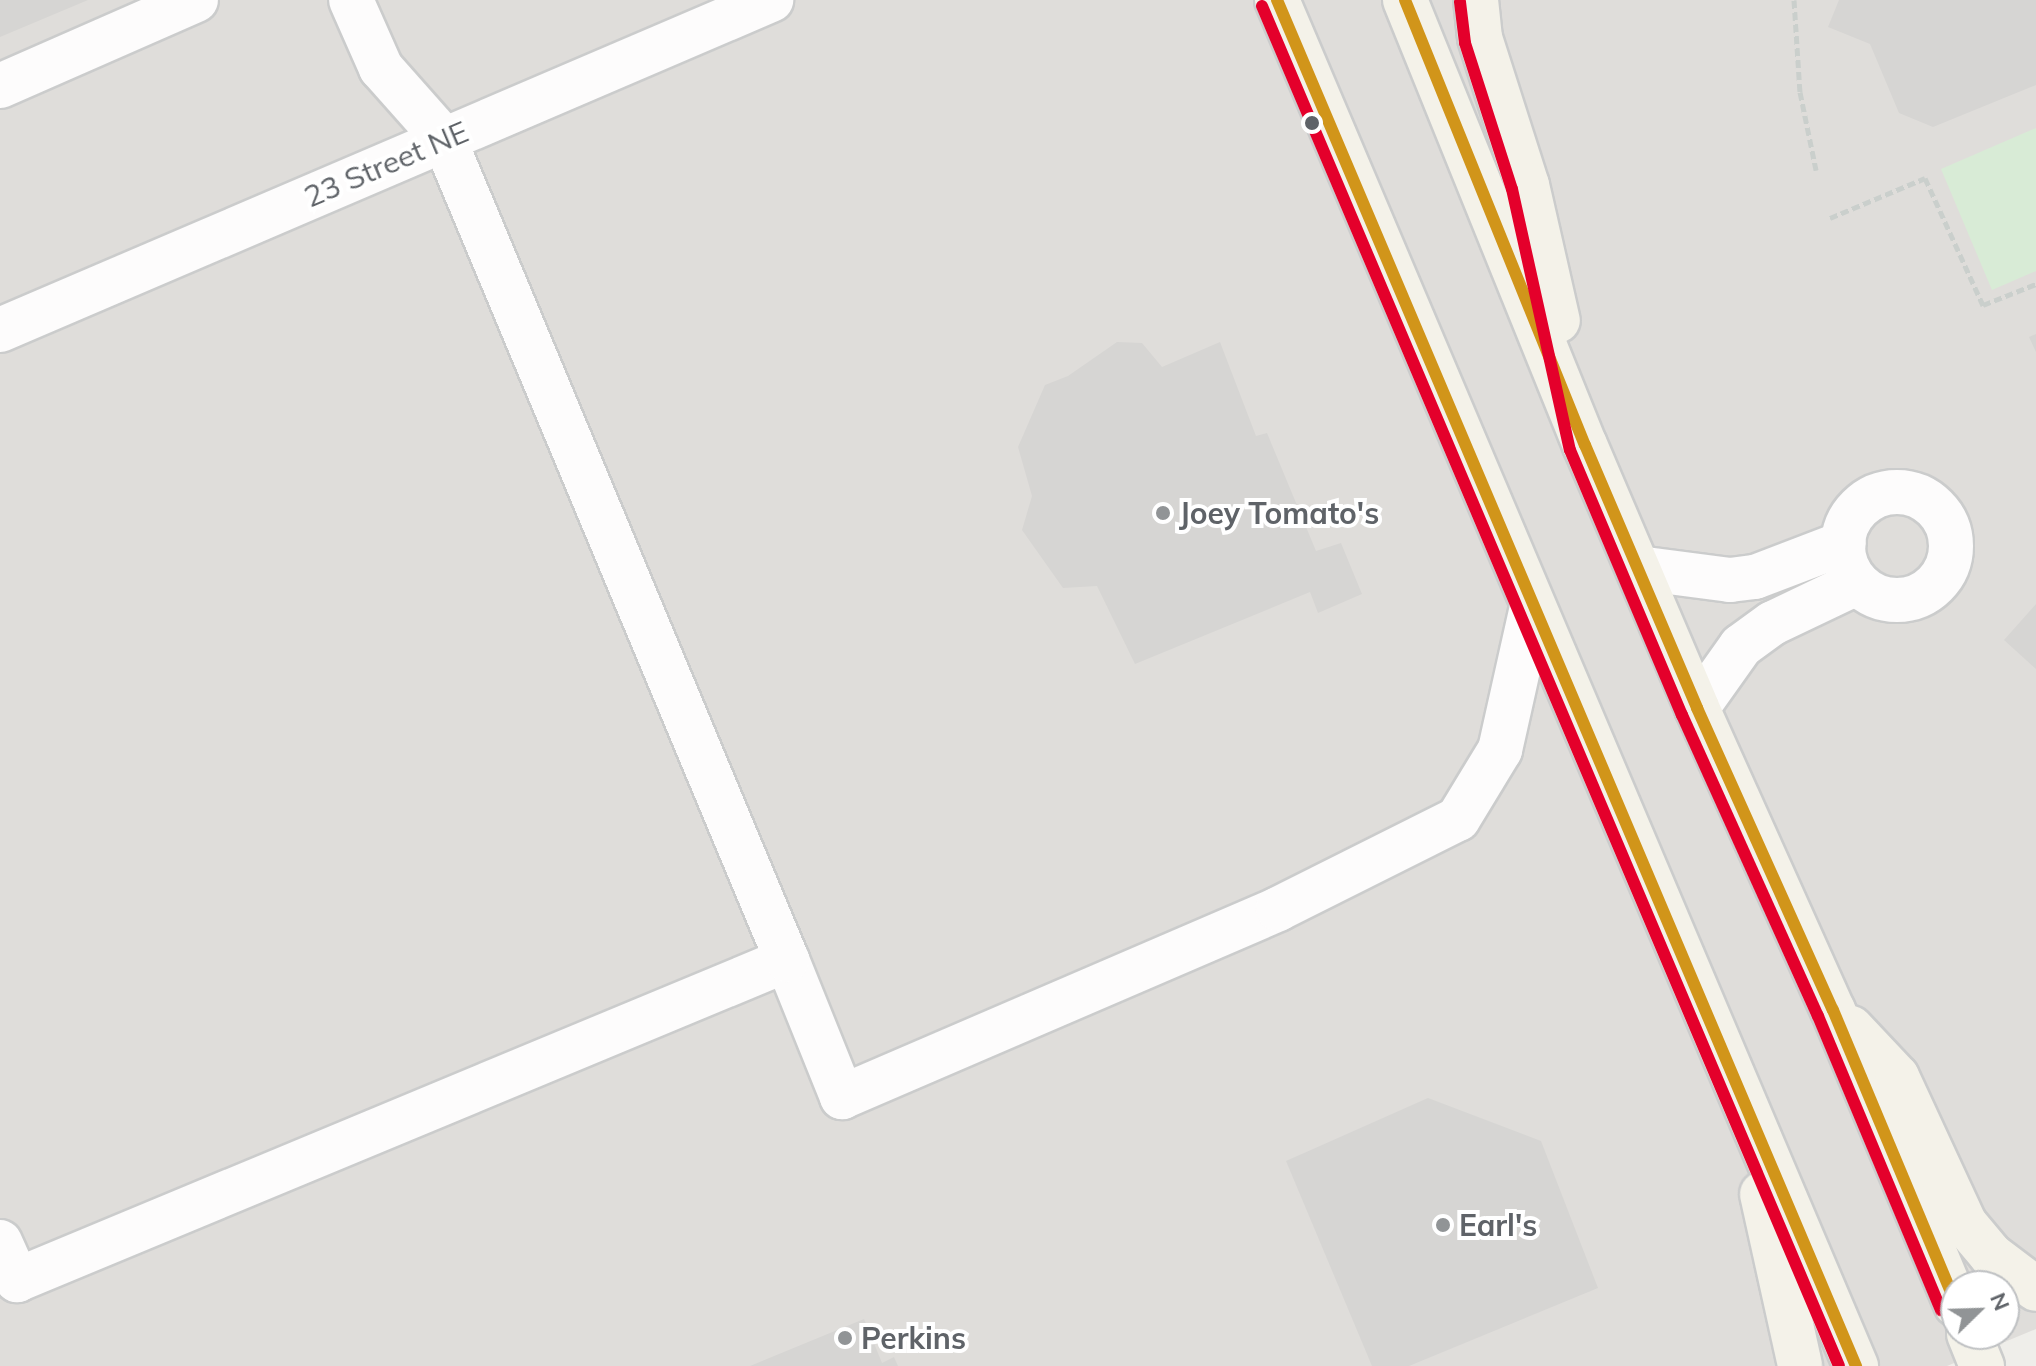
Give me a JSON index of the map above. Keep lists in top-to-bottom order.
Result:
{
  "streets": {
    "street": ["23 Street NE"]
  },
  "places": ["Joey Tomato's", "Earl's", "Perkins"],
  "north": "top right"
}
